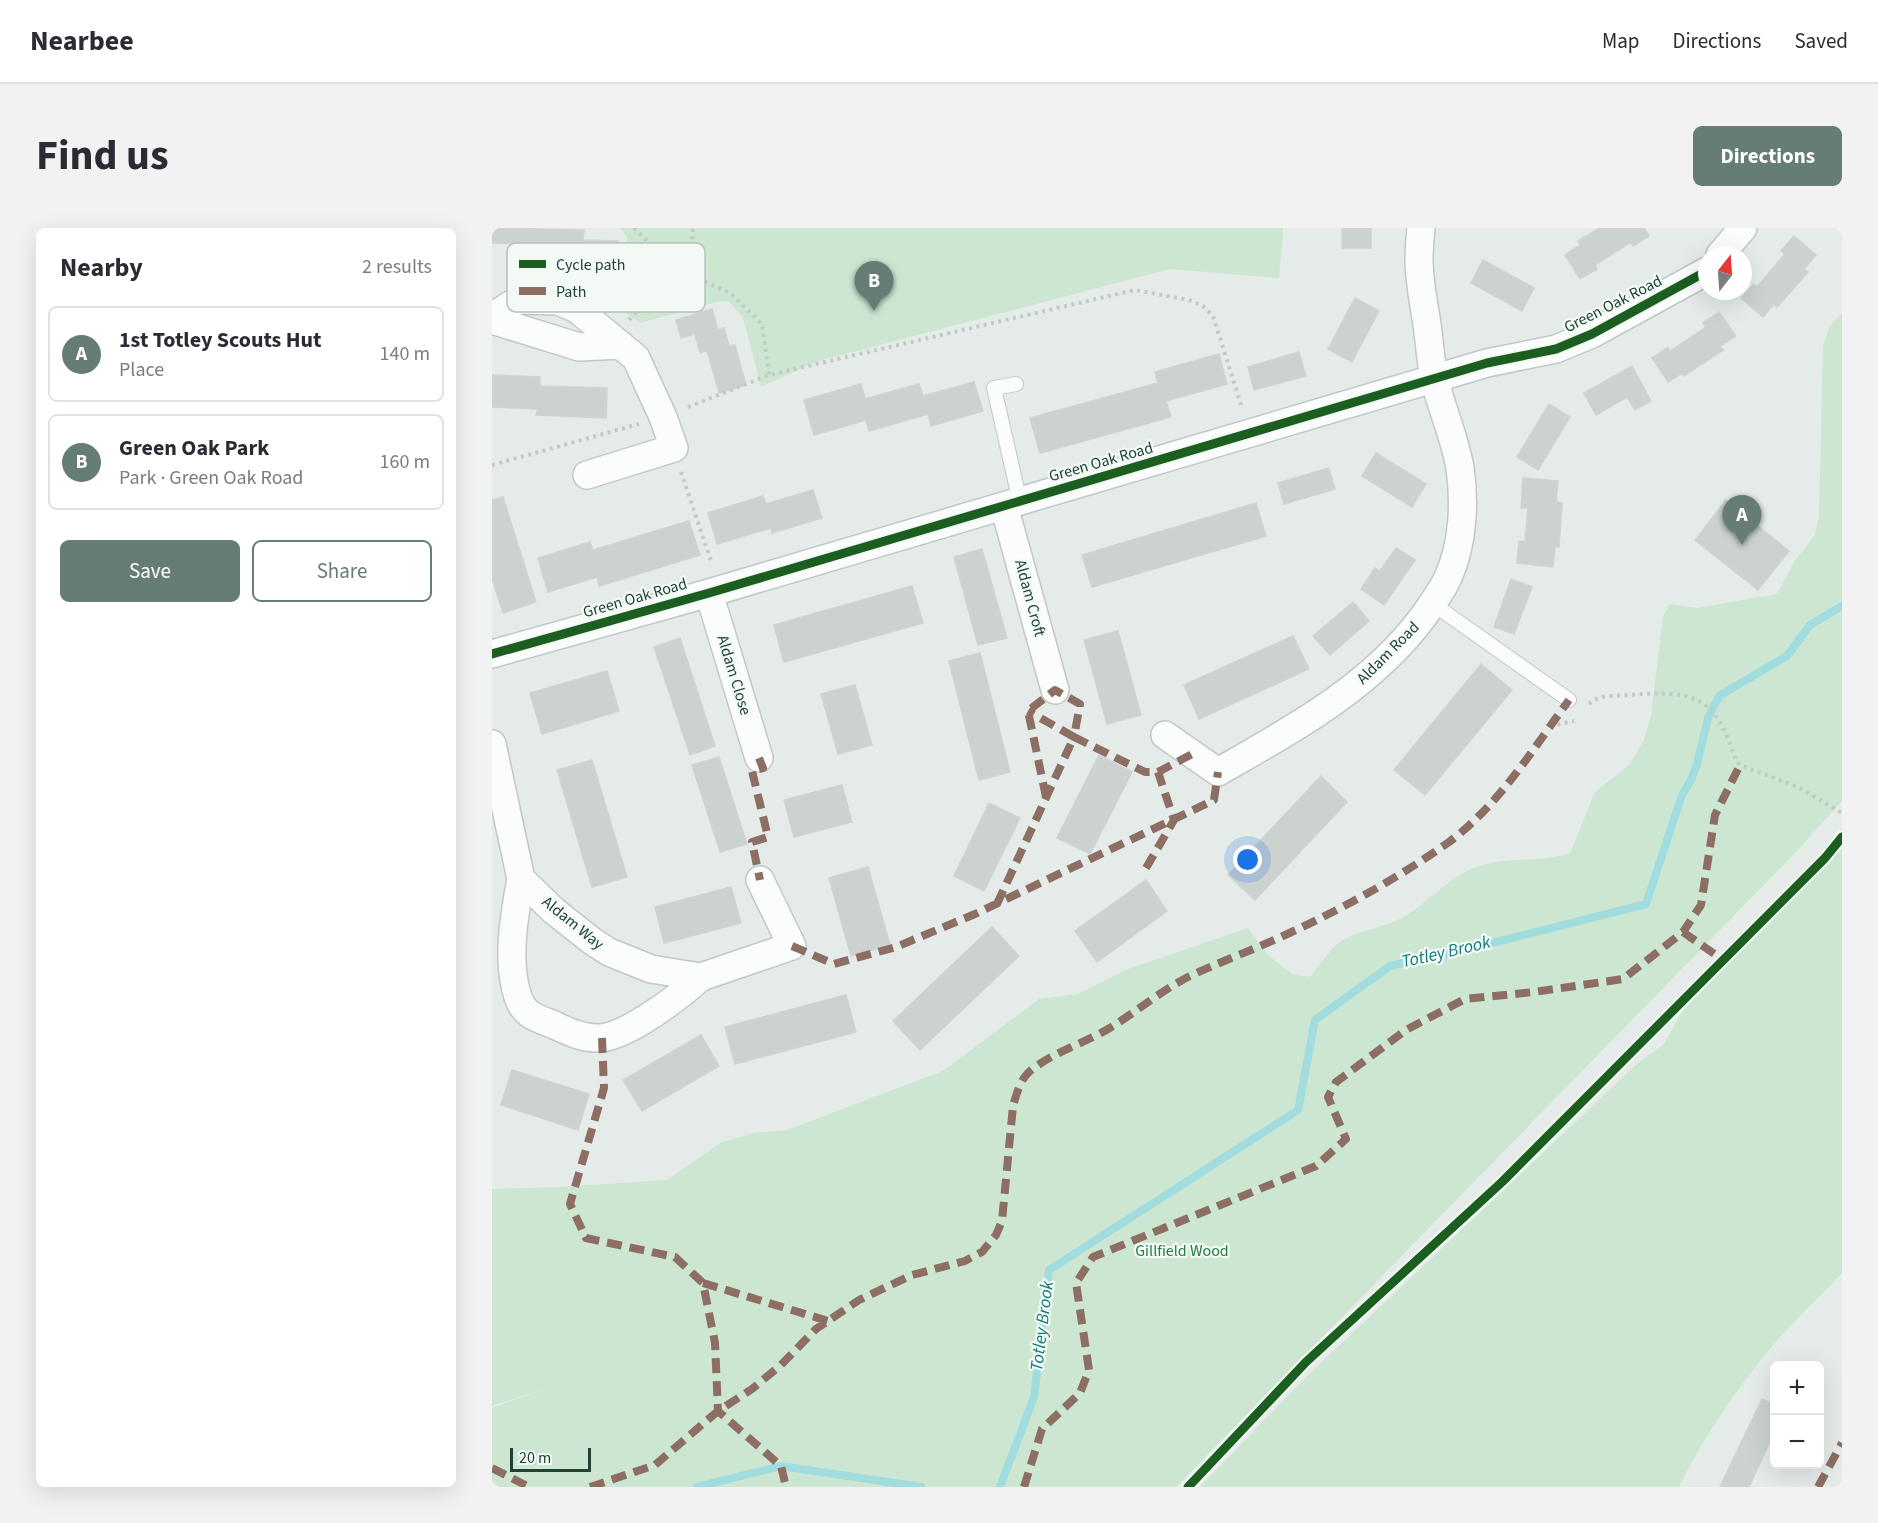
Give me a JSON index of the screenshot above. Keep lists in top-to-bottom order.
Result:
{
  "streets": {
    "street": [
      "Green Oak Road",
      "Aldam Croft",
      "Aldam Road",
      "Aldam Close",
      "Aldam Way"
    ]
  },
  "crossings": [
    ["Green Oak Road", "Aldam Croft"],
    ["Green Oak Road", "Aldam Road"],
    ["Green Oak Road", "Aldam Close"]
  ],
  "water": ["Totley Brook"],
  "parks": ["Gillfield Wood"],
  "legend": ["Cycle path", "Path"],
  "scale_bar": "20 m",
  "north": "top",
  "page": {
    "header": "Nearbee",
    "nav": ["Map", "Directions", "Saved"],
    "title": "Find us",
    "buttons": [
      "Directions",
      ["Save", "Share"]
    ],
    "heading": ["Nearby", "2 results"],
    "pins": ["B", "A"],
    "list": [
      {
        "mark": "A",
        "name": "1st Totley Scouts Hut",
        "note": "Place",
        "value": "140 m"
      },
      {
        "mark": "B",
        "name": "Green Oak Park",
        "note": "Park · Green Oak Road",
        "value": "160 m"
      }
    ],
    "map_buttons": ["+", "−"],
    "scale": "20 m"
  }
}
